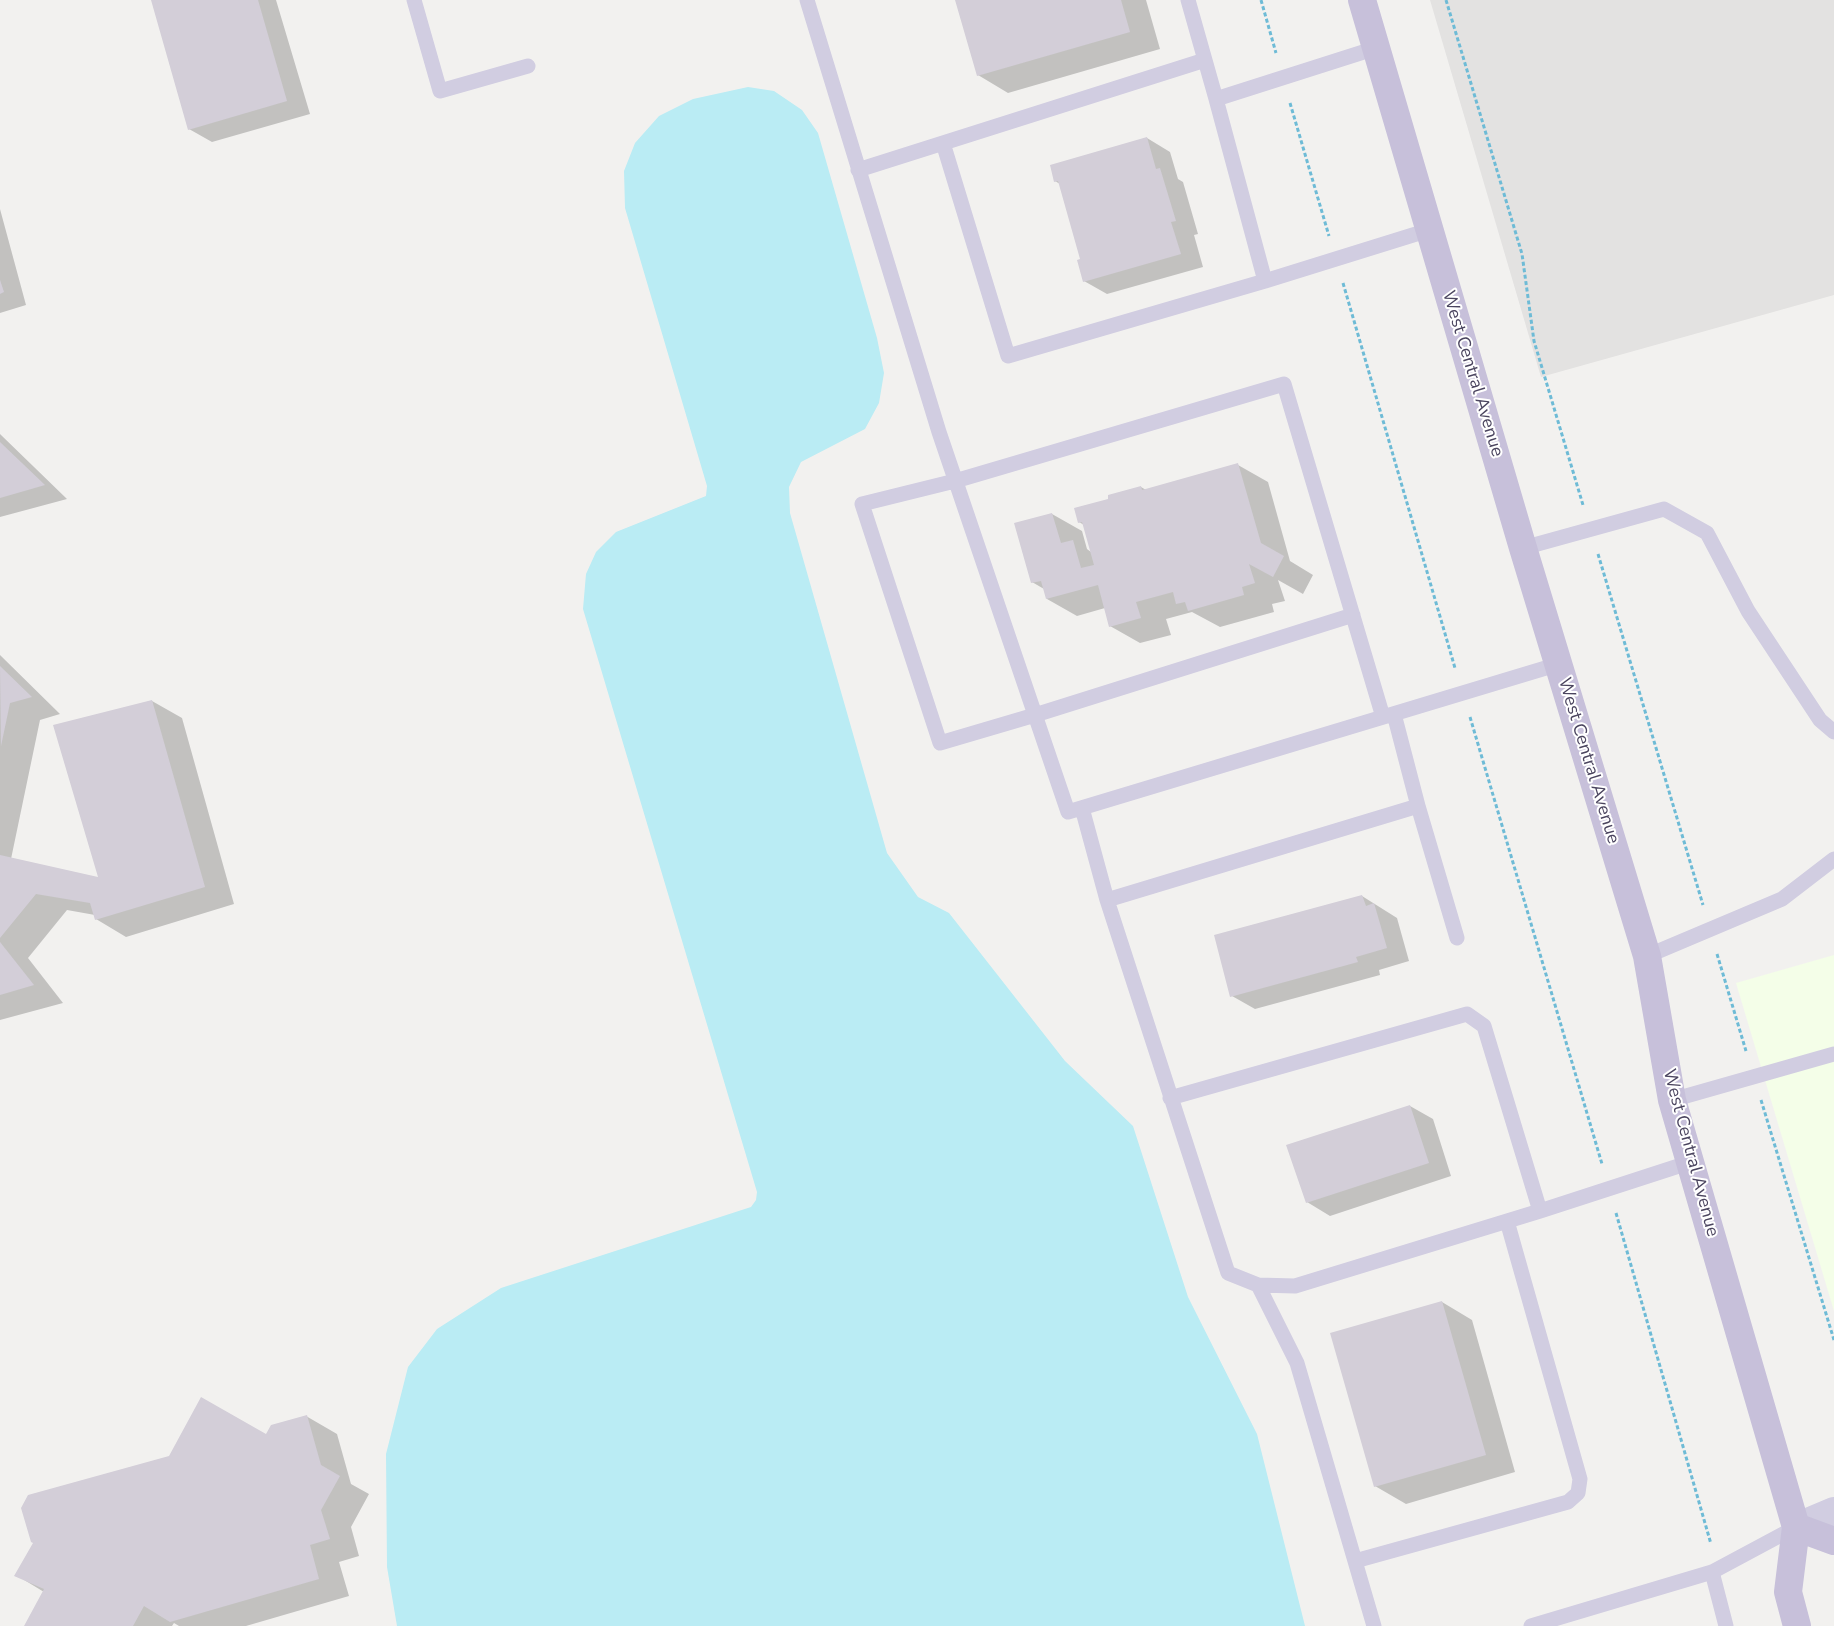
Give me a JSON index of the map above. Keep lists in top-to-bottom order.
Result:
{
  "streets": {
    "main road": ["West Central Avenue"]
  }
}
